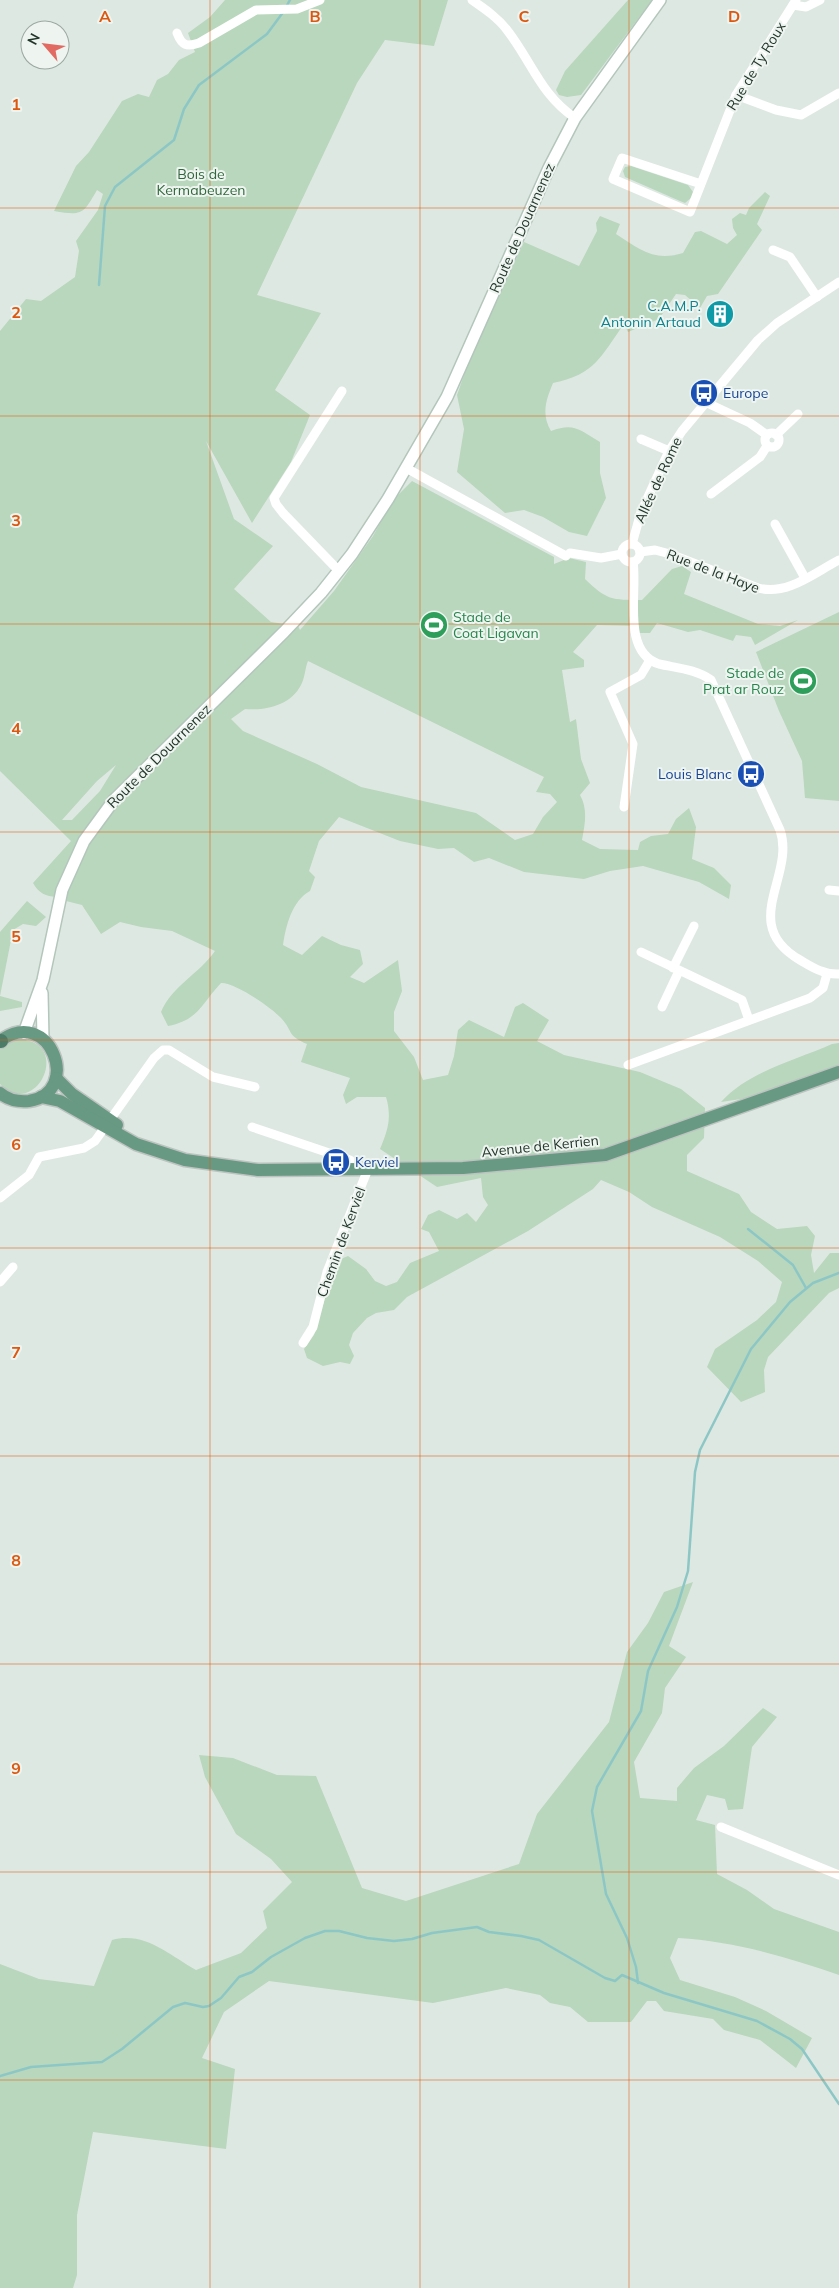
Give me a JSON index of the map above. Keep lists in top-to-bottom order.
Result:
{
  "streets": {
    "main road": ["Route de Douarnenez", "Avenue de Kerrien"],
    "street": [
      "Rue de Ty Roux",
      "Allée de Rome",
      "Rue de la Haye",
      "Chemin de Kerviel"
    ]
  },
  "crossings": [
    ["Allée de Rome", "Rue de la Haye"],
    ["Avenue de Kerrien", "Chemin de Kerviel"]
  ],
  "parks": ["Bois de Kermabeuzen"],
  "places": {
    "building": ["C.A.M.P. Antonin Artaud"],
    "bus stop": ["Europe", "Louis Blanc", "Kerviel"],
    "sports": ["Stade de Coat Ligavan", "Stade de Prat ar Rouz"]
  },
  "north": "top left",
  "grid": {
    "columns": [
      "A",
      "B",
      "C",
      "D"
    ],
    "rows": [
      "1",
      "2",
      "3",
      "4",
      "5",
      "6",
      "7",
      "8",
      "9"
    ]
  }
}
